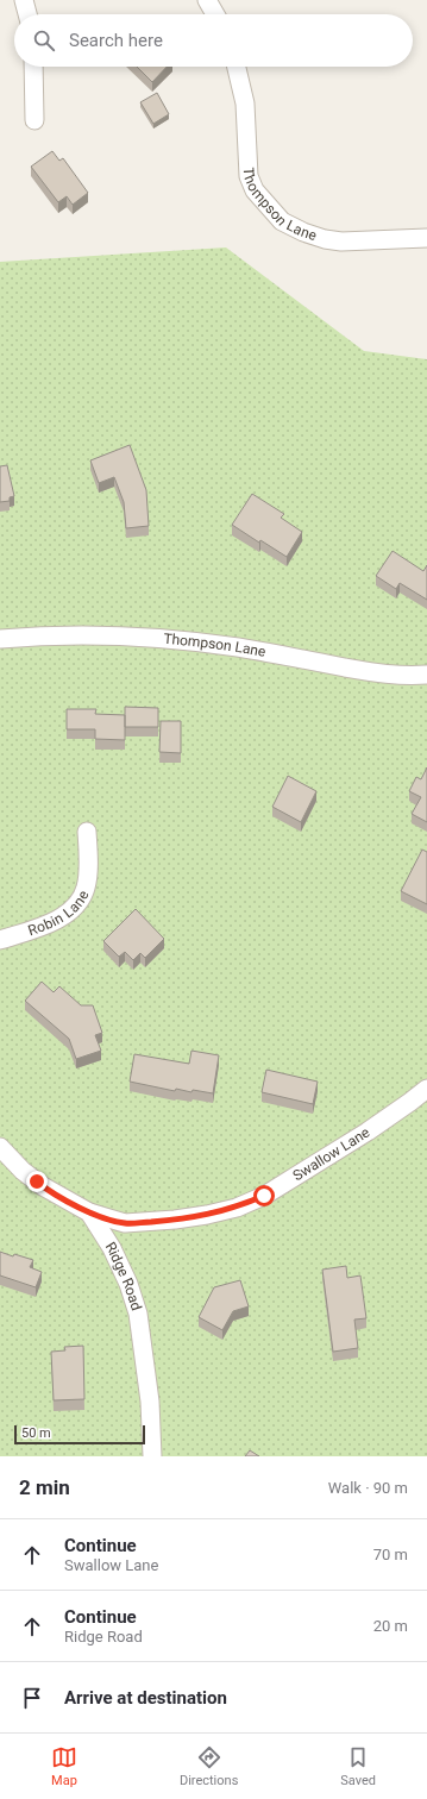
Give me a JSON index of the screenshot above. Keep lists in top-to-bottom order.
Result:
{
  "streets": {
    "street": [
      "Thompson Lane",
      "Robin Lane",
      "Swallow Lane",
      "Ridge Road"
    ]
  },
  "crossings": [
    ["Swallow Lane", "Ridge Road"]
  ],
  "scale_bar": "50 m",
  "page": {
    "search": "Search here",
    "scale": "50 m",
    "heading": ["2 min", "Walk · 90 m"],
    "list": [
      ["Continue", "Swallow Lane", "70 m"],
      ["Continue", "Ridge Road", "20 m"],
      "Arrive at destination"
    ],
    "nav": ["Map", "Directions", "Saved"]
  }
}
